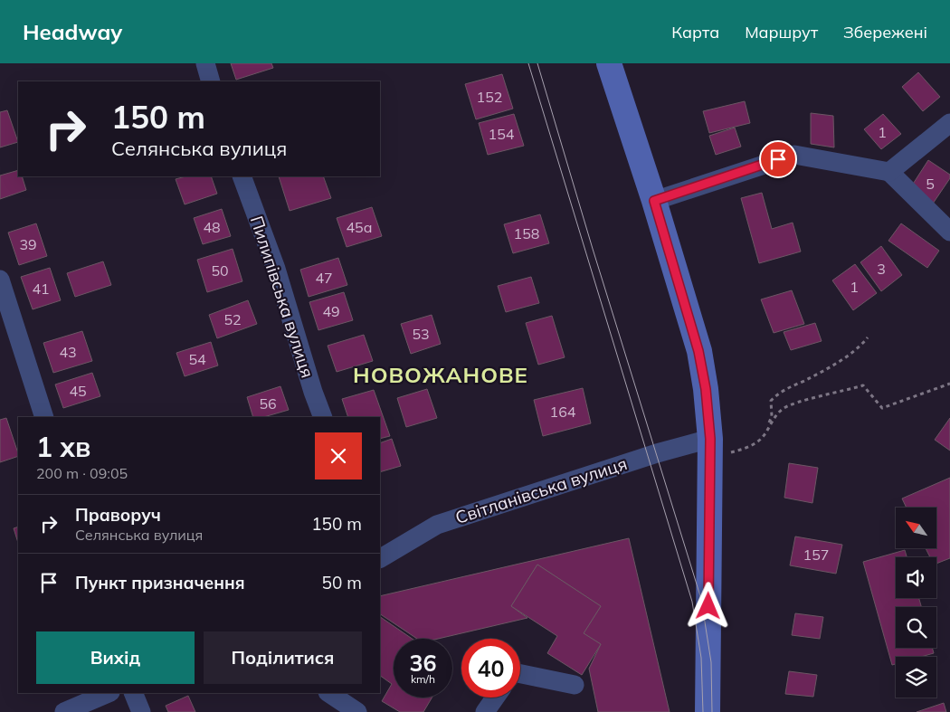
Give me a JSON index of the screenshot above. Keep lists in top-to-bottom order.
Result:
{
  "streets": {
    "street": ["Пилипівська вулиця", "Світланівська вулиця"]
  },
  "districts": ["НОВОЖАНОВЕ"],
  "house_numbers": [
    "152",
    "1",
    "154",
    "5",
    "48",
    "45а",
    "158",
    "39",
    "3",
    "50",
    "47",
    "1",
    "41",
    "49",
    "52",
    "53",
    "43",
    "54",
    "45",
    "56",
    "164",
    "157"
  ],
  "north": "top left",
  "page": {
    "header": "Headway",
    "nav": ["Карта", "Маршрут", "Збережені"],
    "turn": ["150 m", "Селянська вулиця"],
    "heading": ["1 хв", "200 m · 09:05"],
    "list": [
      {
        "name": "Праворуч",
        "note": "Селянська вулиця",
        "value": "150 m"
      },
      {
        "name": "Пункт призначення",
        "value": "50 m"
      }
    ],
    "buttons": ["Вихід", "Поділитися"],
    "speed": "36 km/h",
    "limit": "40"
  }
}
